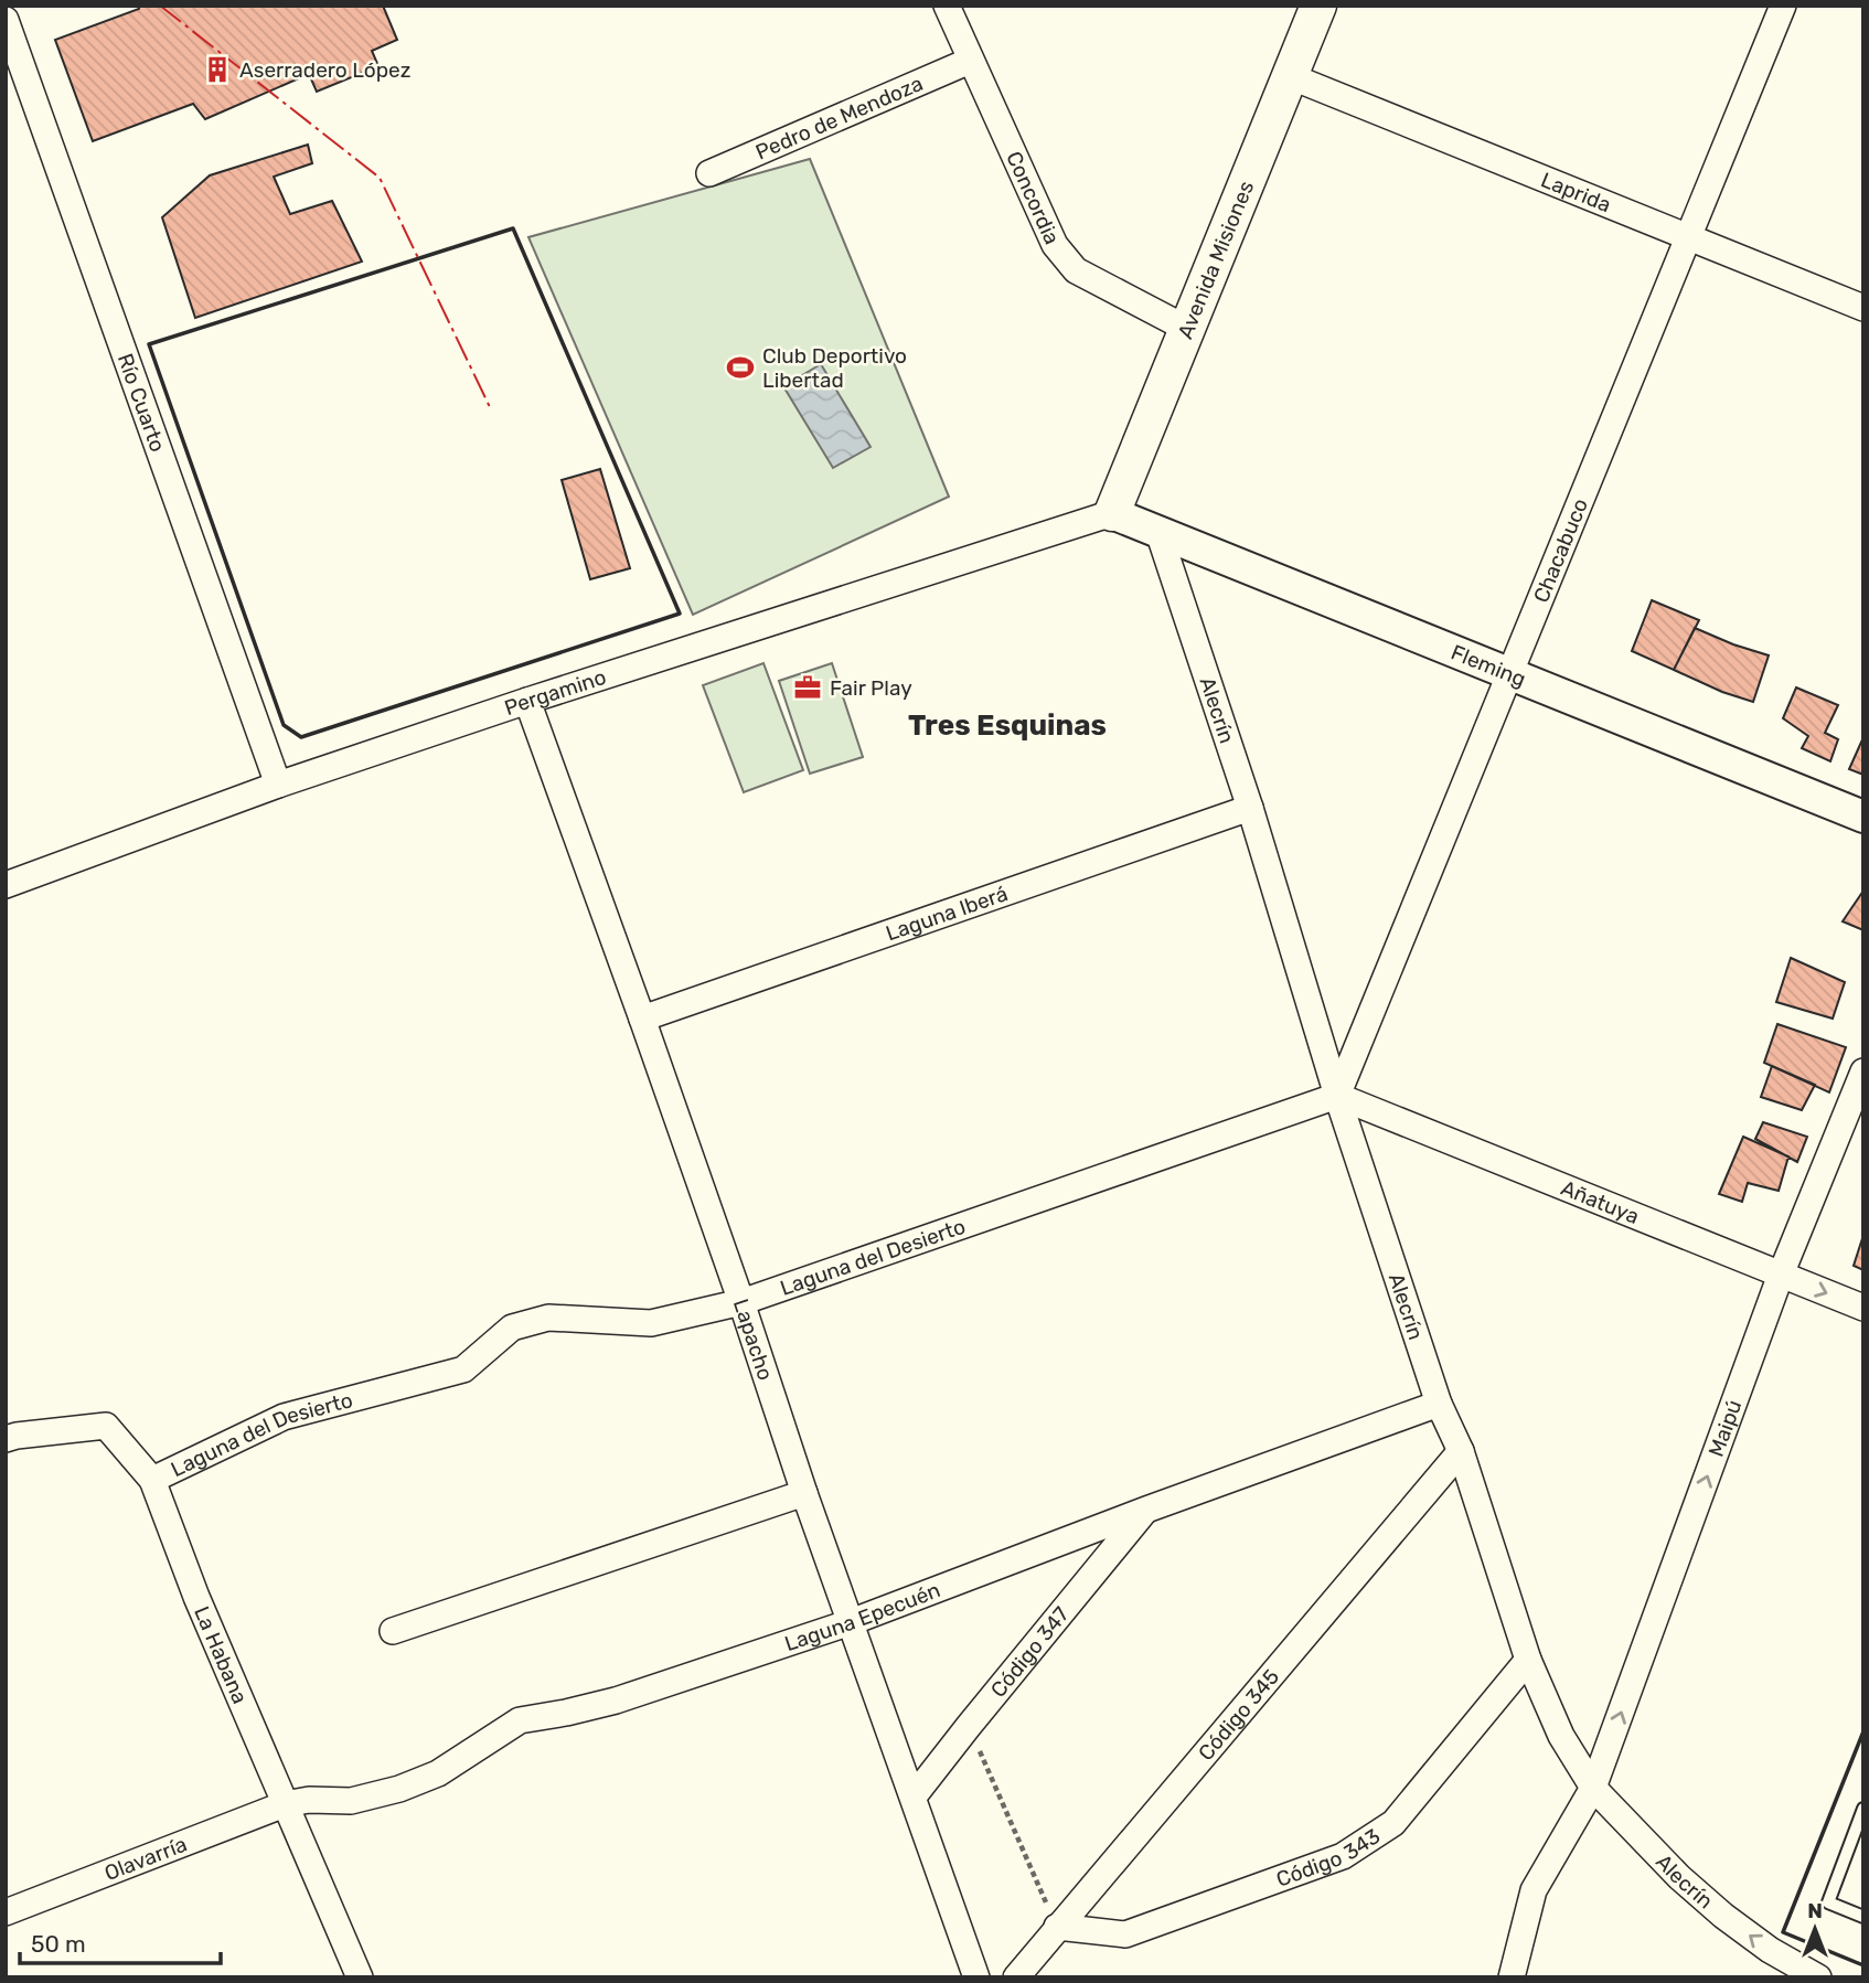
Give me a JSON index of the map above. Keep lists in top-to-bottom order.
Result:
{
  "streets": {
    "main road": ["Avenida Misiones"],
    "street": [
      "Pedro de Mendoza",
      "Laprida",
      "Concordia",
      "Río Cuarto",
      "Chacabuco",
      "Fleming",
      "Pergamino",
      "Alecrín",
      "Laguna Iberá",
      "Añatuya",
      "Laguna del Desierto",
      "Lapacho",
      "Maipú",
      "Laguna Epecuén",
      "Código 347",
      "La Habana",
      "Código 345",
      "Código 343",
      "Olavarría"
    ]
  },
  "crossings": [
    ["Pedro de Mendoza", "Concordia"],
    ["Laprida", "Avenida Misiones"],
    ["Laprida", "Chacabuco"],
    ["Concordia", "Avenida Misiones"],
    ["Avenida Misiones", "Fleming"],
    ["Avenida Misiones", "Pergamino"],
    ["Río Cuarto", "Pergamino"],
    ["Chacabuco", "Fleming"],
    ["Chacabuco", "Alecrín"],
    ["Chacabuco", "Añatuya"],
    ["Chacabuco", "Laguna del Desierto"],
    ["Fleming", "Pergamino"],
    ["Fleming", "Alecrín"],
    ["Pergamino", "Lapacho"],
    ["Alecrín", "Laguna Iberá"],
    ["Alecrín", "Añatuya"],
    ["Alecrín", "Laguna del Desierto"],
    ["Alecrín", "Maipú"],
    ["Alecrín", "Laguna Epecuén"],
    ["Alecrín", "Código 345"],
    ["Alecrín", "Código 343"],
    ["Laguna Iberá", "Lapacho"],
    ["Añatuya", "Laguna del Desierto"],
    ["Añatuya", "Maipú"],
    ["Laguna del Desierto", "Lapacho"],
    ["Laguna del Desierto", "La Habana"],
    ["Lapacho", "Laguna Epecuén"],
    ["Lapacho", "Código 347"],
    ["Laguna Epecuén", "Código 347"],
    ["Laguna Epecuén", "La Habana"],
    ["Laguna Epecuén", "Olavarría"],
    ["La Habana", "Olavarría"],
    ["Código 345", "Código 343"]
  ],
  "one_way": ["Maipú"],
  "districts": ["Tres Esquinas"],
  "places": {
    "building": ["Aserradero López"],
    "sports": ["Club Deportivo Libertad"],
    "office": ["Fair Play"]
  },
  "scale_bar": "50 m",
  "north": "top"
}
